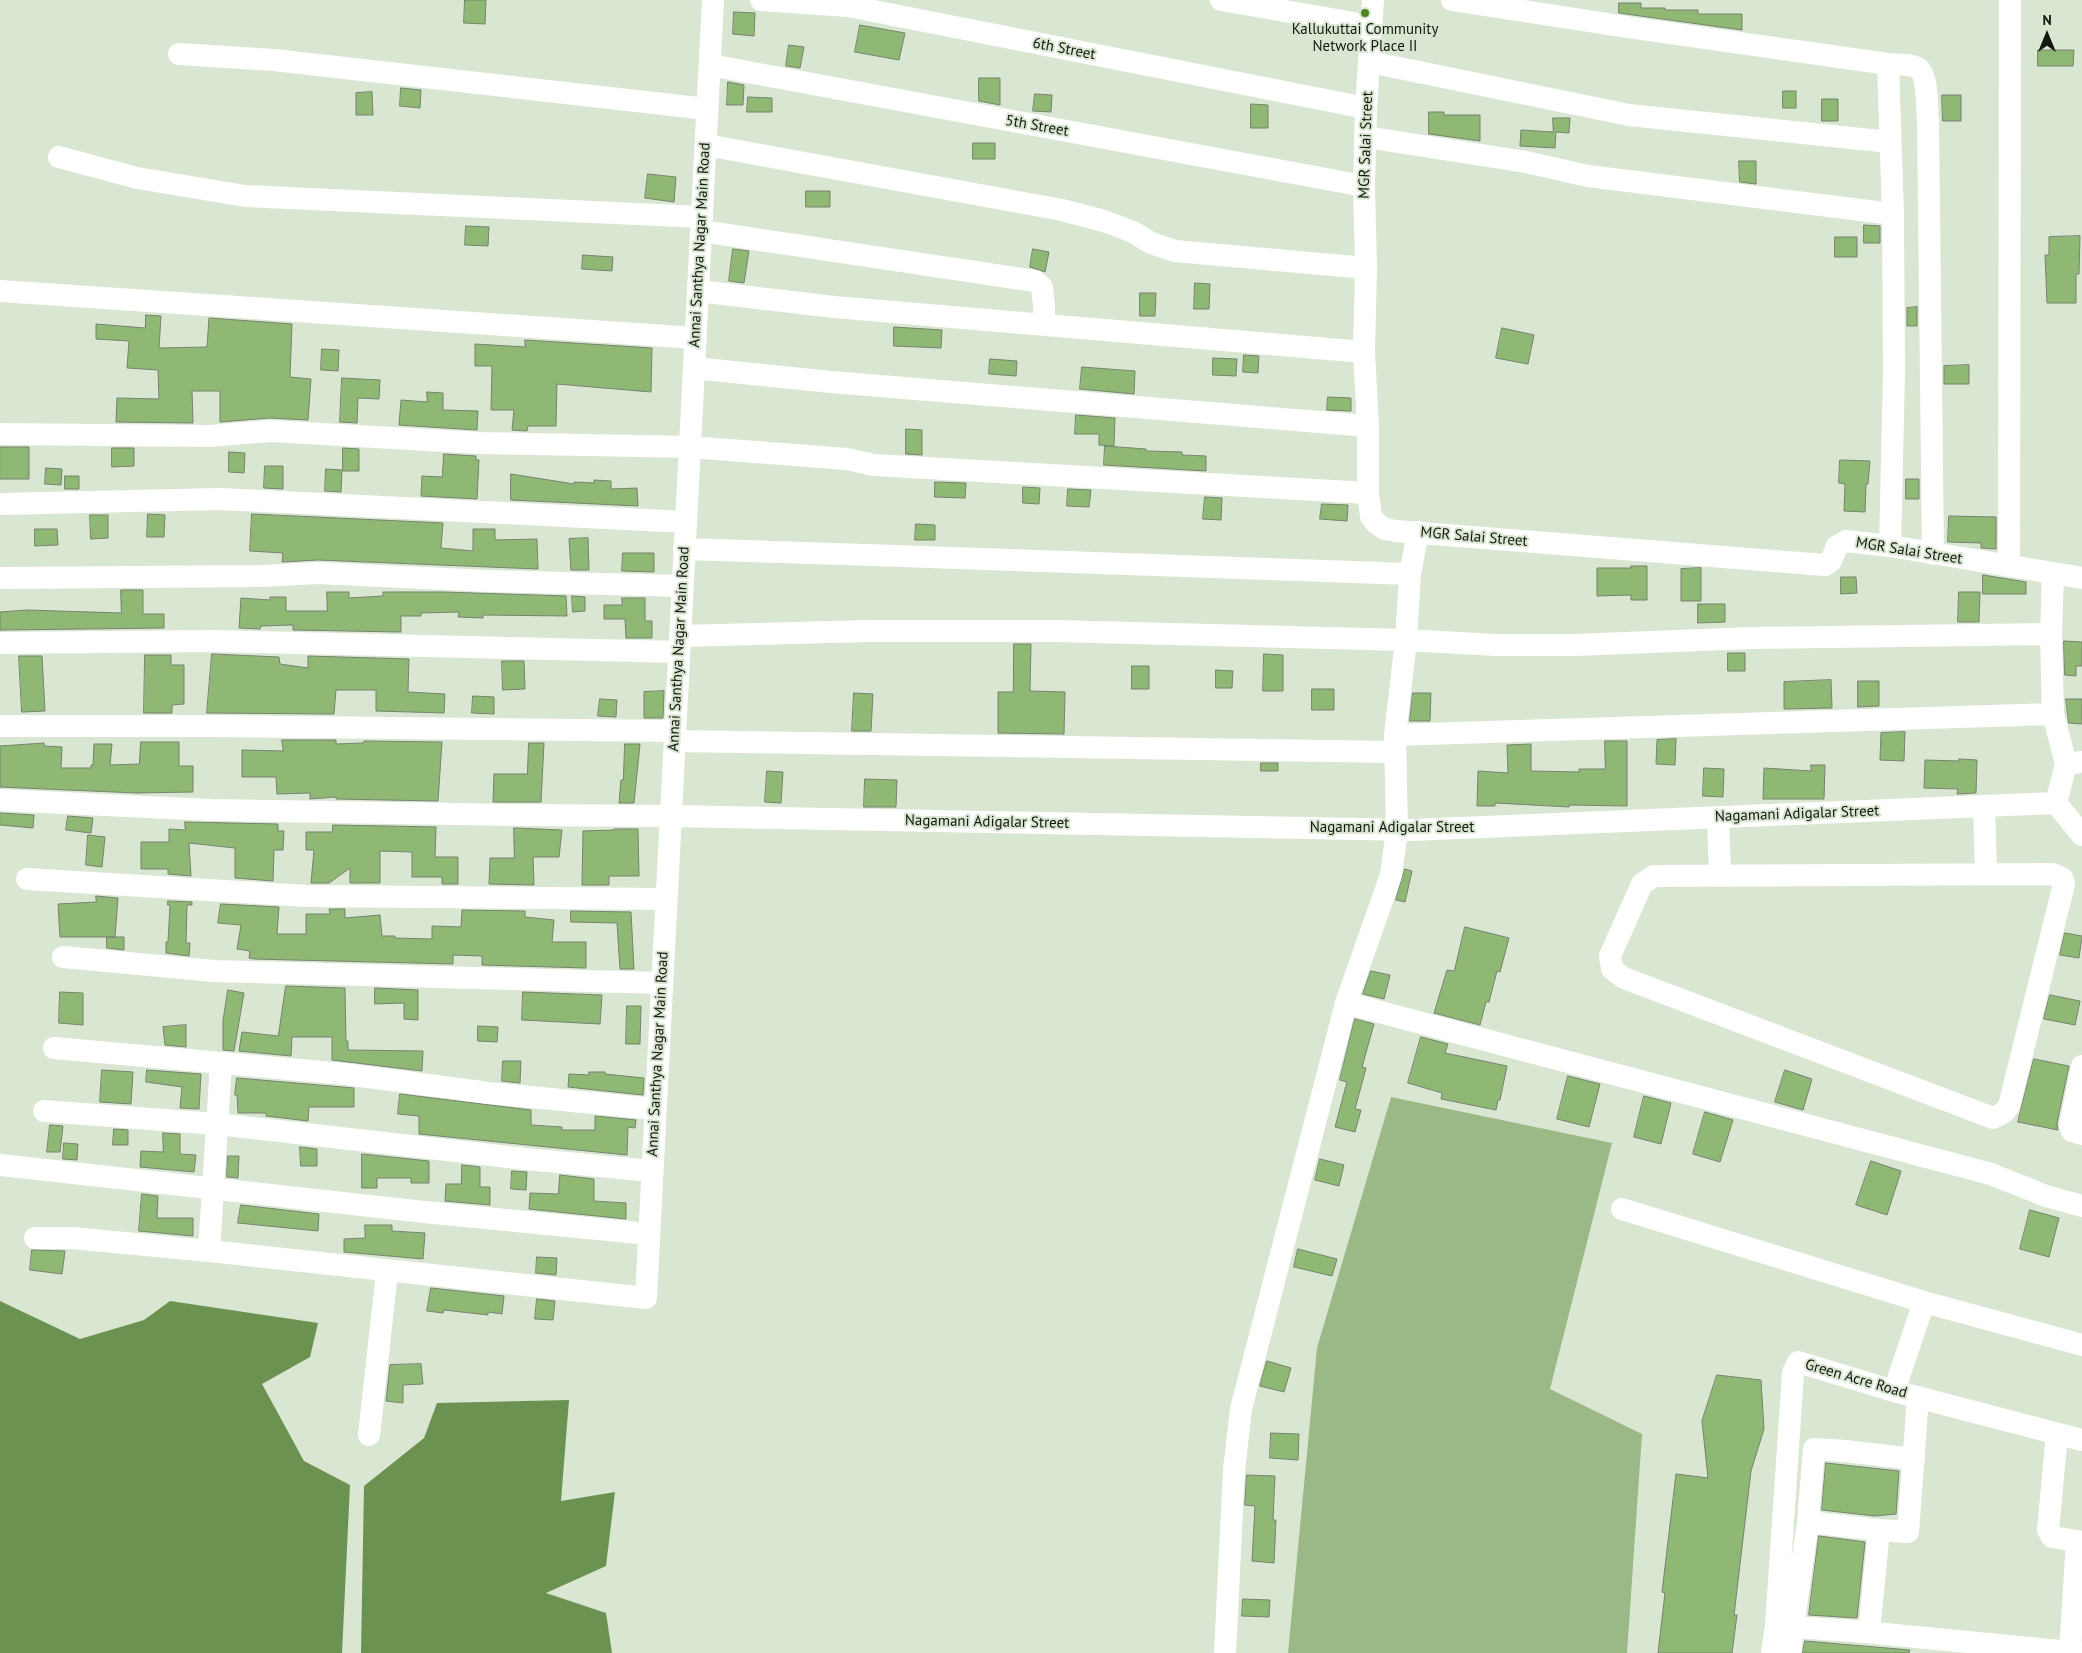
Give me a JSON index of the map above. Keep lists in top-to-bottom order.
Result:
{
  "streets": {
    "street": [
      "6th Street",
      "5th Street",
      "MGR Salai Street",
      "Annai Santhya Nagar Main Road",
      "Nagamani Adigalar Street",
      "Green Acre Road"
    ]
  },
  "crossings": [
    ["6th Street", "MGR Salai Street"],
    ["5th Street", "MGR Salai Street"],
    ["5th Street", "Annai Santhya Nagar Main Road"],
    ["Annai Santhya Nagar Main Road", "Nagamani Adigalar Street"]
  ],
  "places": ["Kallukuttai Community Network Place II"],
  "north": "top"
}
